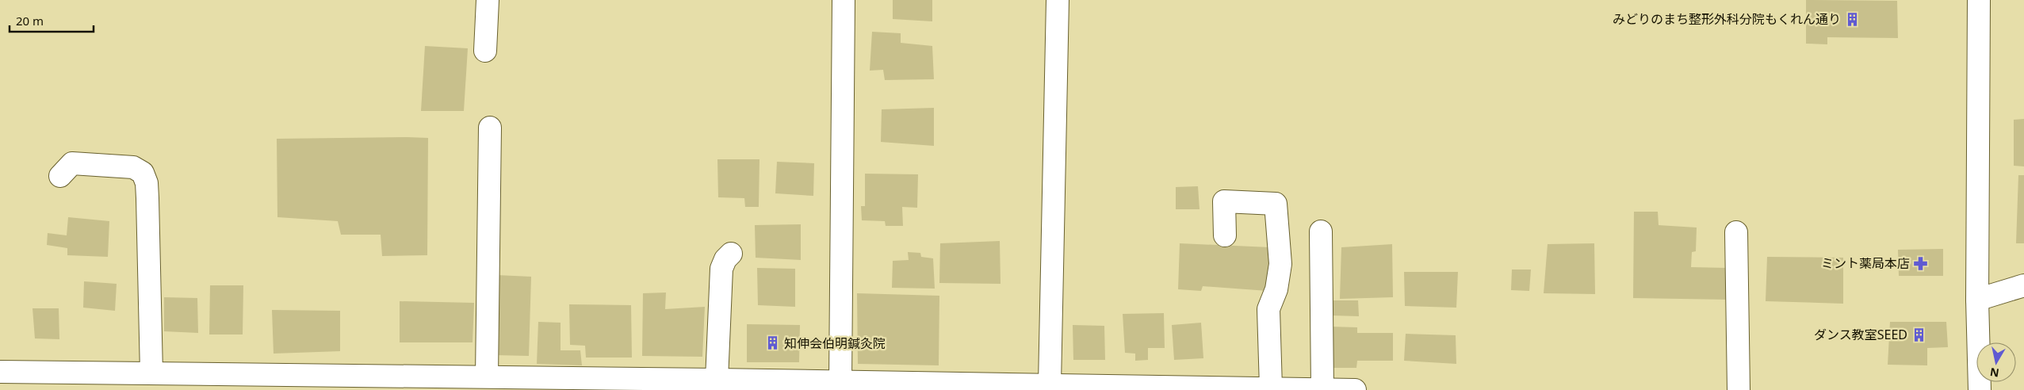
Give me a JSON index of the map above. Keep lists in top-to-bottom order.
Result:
{
  "places": {
    "building": ["みどりのまち整形外科分院もくれん通り", "ダンス教室SEED", "知伸会伯明鍼灸院"],
    "pharmacy": ["ミント薬局本店"]
  },
  "scale_bar": "20 m",
  "north": "bottom"
}
